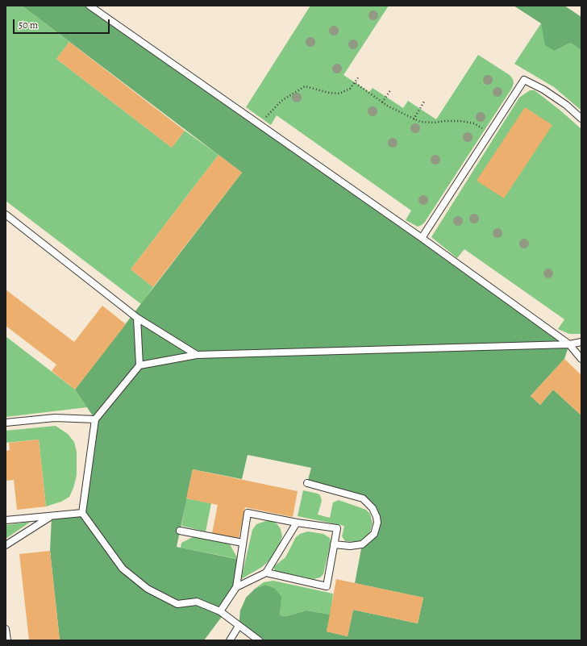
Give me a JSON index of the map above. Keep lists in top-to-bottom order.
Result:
{
  "scale_bar": "50 m"
}
